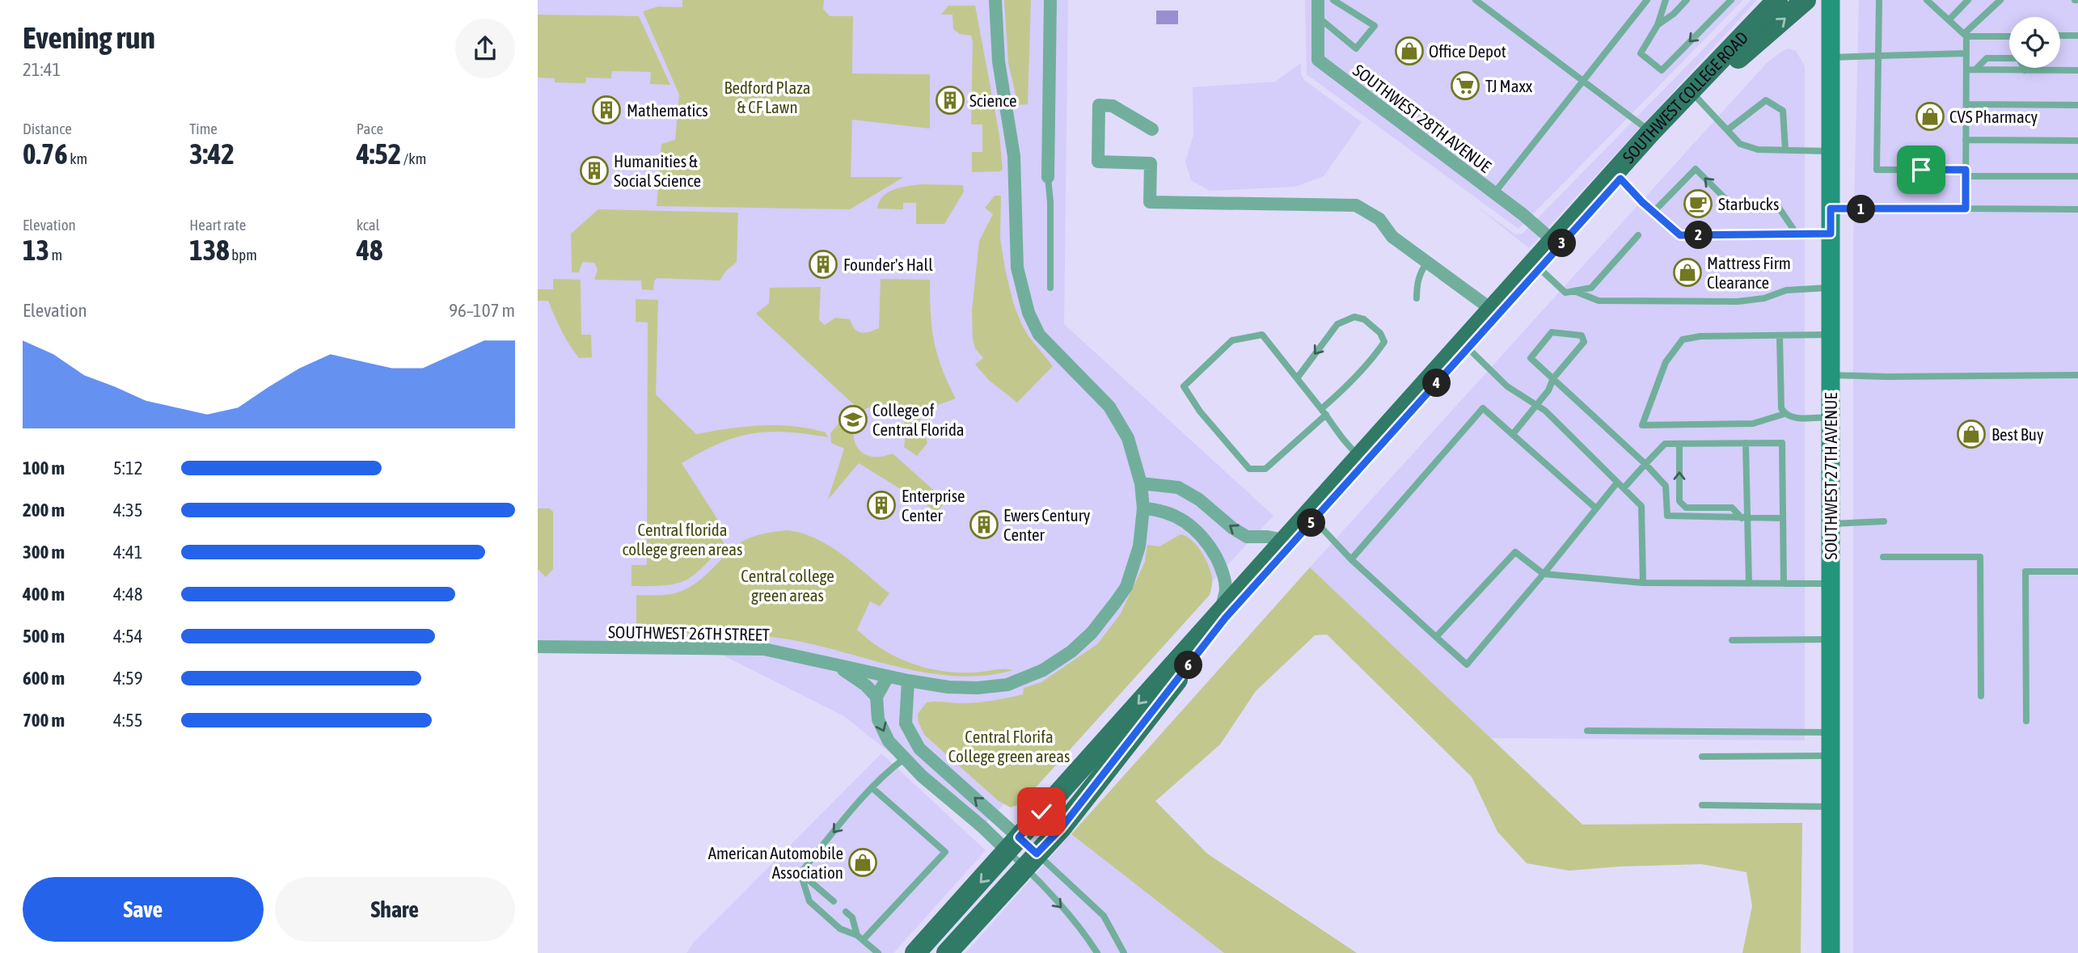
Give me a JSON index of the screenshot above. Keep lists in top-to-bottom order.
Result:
{
  "streets": {
    "main road": ["SOUTHWEST COLLEGE ROAD", "SOUTHWEST 27TH AVENUE"],
    "street": ["SOUTHWEST 28TH AVENUE", "SOUTHWEST 26TH STREET"]
  },
  "crossings": [
    ["SOUTHWEST COLLEGE ROAD", "SOUTHWEST 28TH AVENUE"]
  ],
  "parks": [
    "Bedford Plaza & CF Lawn",
    "Central florida college green areas",
    "Central college green areas",
    "Central Florifa College green areas"
  ],
  "places": {
    "shop": [
      "Office Depot",
      "CVS Pharmacy",
      "Mattress Firm Clearance",
      "Best Buy",
      "American Automobile Association"
    ],
    "supermarket": ["TJ Maxx"],
    "building": [
      "Science",
      "Mathematics",
      "Humanities & Social Science",
      "Founder's Hall",
      "Enterprise Center",
      "Ewers Century Center"
    ],
    "cafe": ["Starbucks"],
    "school or university": ["College of Central Florida"]
  },
  "page": {
    "heading": ["Evening run", "21:41"],
    "stats": [
      ["Distance", "0.76 km"],
      ["Time", "3:42"],
      ["Pace", "4:52 /km"],
      ["Elevation", "13 m"],
      ["Heart rate", "138 bpm"],
      ["kcal", "48"]
    ],
    "pins": [
      "1",
      "2",
      "3",
      "4",
      "5",
      "6"
    ],
    "chart": ["Elevation", "96–107 m"],
    "list": [
      {
        "name": "100 m",
        "note": "5:12"
      },
      {
        "name": "200 m",
        "note": "4:35"
      },
      {
        "name": "300 m",
        "note": "4:41"
      },
      {
        "name": "400 m",
        "note": "4:48"
      },
      {
        "name": "500 m",
        "note": "4:54"
      },
      {
        "name": "600 m",
        "note": "4:59"
      },
      {
        "name": "700 m",
        "note": "4:55"
      }
    ],
    "buttons": ["Save", "Share"]
  }
}
